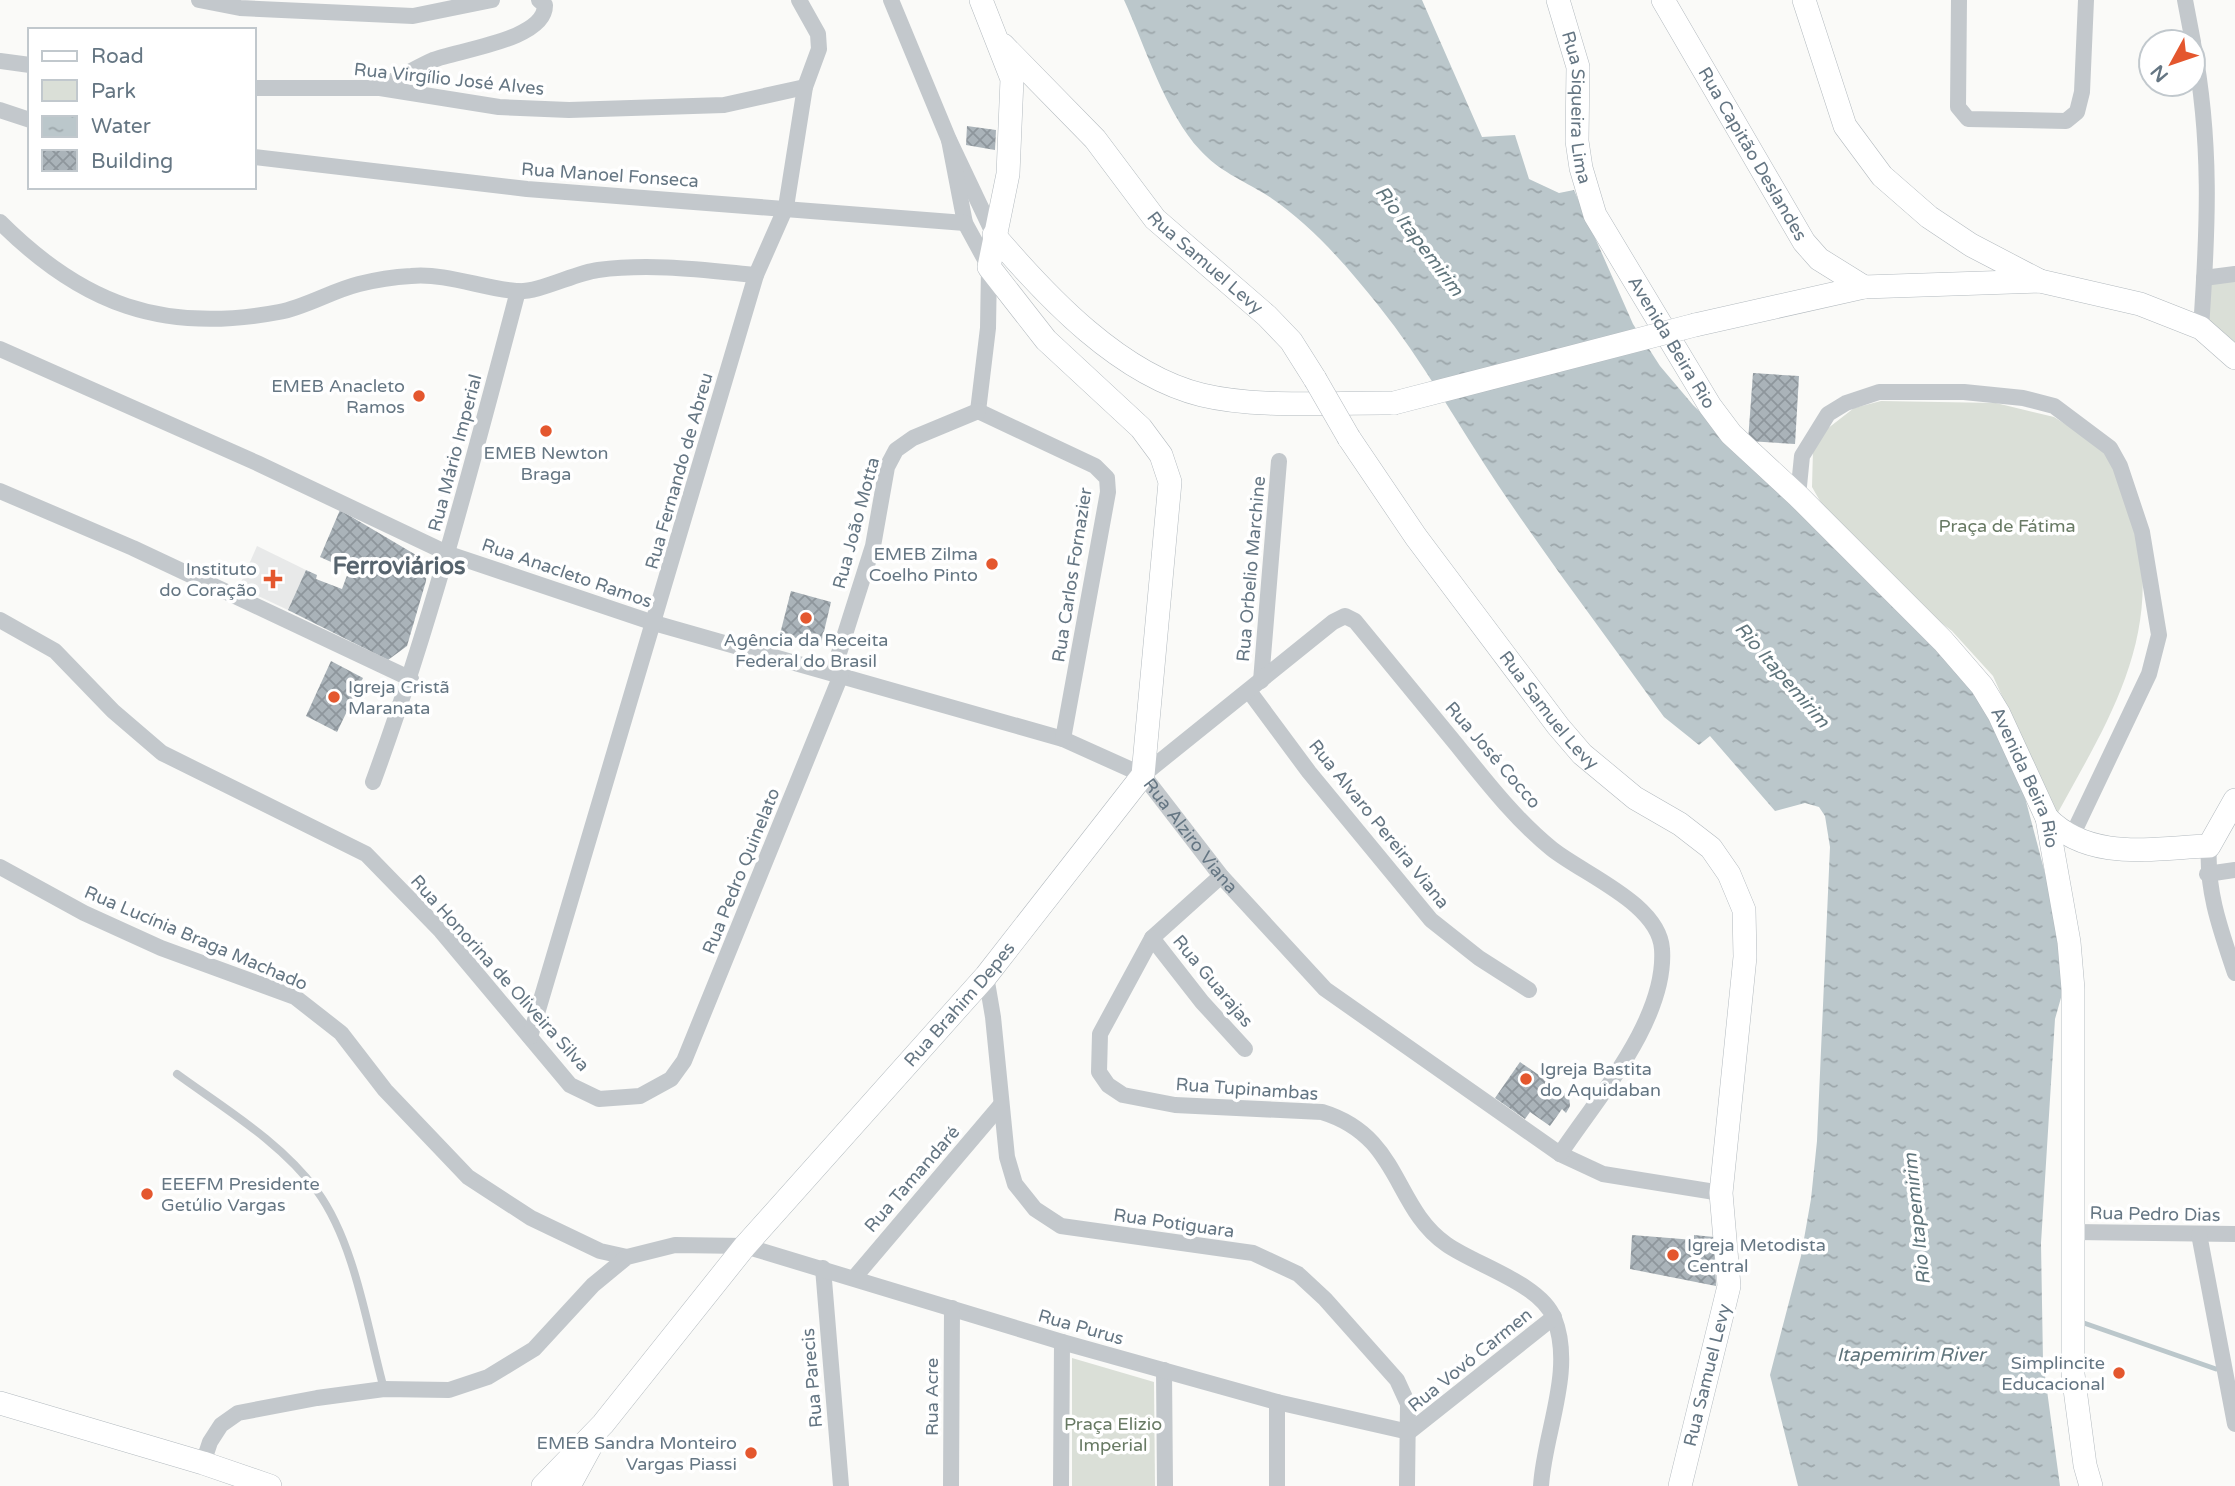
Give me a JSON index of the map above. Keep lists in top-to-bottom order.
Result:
{
  "streets": {
    "main road": [
      "Rua Siqueira Lima",
      "Rua Capitão Deslandes",
      "Rua Samuel Levy",
      "Avenida Beira Rio",
      "Rua Alziro Viana",
      "Rua Brahim Depes"
    ],
    "street": [
      "Rua Virgílio José Alves",
      "Rua Manoel Fonseca",
      "Rua Mário Imperial",
      "Rua Fernando de Abreu",
      "Rua João Motta",
      "Rua Orbelio Marchine",
      "Rua Anacleto Ramos",
      "Rua Carlos Fornazier",
      "Rua José Cocco",
      "Rua Alvaro Pereira Viana",
      "Rua Pedro Quinelato",
      "Rua Lucínia Braga Machado",
      "Rua Honorina de Oliveira Silva",
      "Rua Guarajas",
      "Rua Tupinambas",
      "Rua Tamandaré",
      "Rua Pedro Dias",
      "Rua Potiguara",
      "Rua Purus",
      "Rua Vovó Carmen",
      "Rua Parecis",
      "Rua Acre"
    ]
  },
  "crossings": [
    ["Rua Virgílio José Alves", "Rua Fernando de Abreu"],
    ["Rua Siqueira Lima", "Avenida Beira Rio"],
    ["Rua Manoel Fonseca", "Rua Fernando de Abreu"],
    ["Rua Samuel Levy", "Rua Alziro Viana"],
    ["Avenida Beira Rio", "Rua Pedro Dias"],
    ["Rua Mário Imperial", "Rua Anacleto Ramos"],
    ["Rua Fernando de Abreu", "Rua Anacleto Ramos"],
    ["Rua Fernando de Abreu", "Rua Honorina de Oliveira Silva"],
    ["Rua João Motta", "Rua Anacleto Ramos"],
    ["Rua João Motta", "Rua Carlos Fornazier"],
    ["Rua João Motta", "Rua Pedro Quinelato"],
    ["Rua Orbelio Marchine", "Rua Alvaro Pereira Viana"],
    ["Rua Orbelio Marchine", "Rua Brahim Depes"],
    ["Rua Anacleto Ramos", "Rua Carlos Fornazier"],
    ["Rua Anacleto Ramos", "Rua Alziro Viana"],
    ["Rua Anacleto Ramos", "Rua Pedro Quinelato"],
    ["Rua Anacleto Ramos", "Rua Brahim Depes"],
    ["Rua José Cocco", "Rua Alziro Viana"],
    ["Rua José Cocco", "Rua Brahim Depes"],
    ["Rua Alvaro Pereira Viana", "Rua Brahim Depes"],
    ["Rua Alziro Viana", "Rua Brahim Depes"],
    ["Rua Alziro Viana", "Rua Tupinambas"],
    ["Rua Pedro Quinelato", "Rua Honorina de Oliveira Silva"],
    ["Rua Lucínia Braga Machado", "Rua Purus"],
    ["Rua Guarajas", "Rua Tupinambas"],
    ["Rua Brahim Depes", "Rua Potiguara"],
    ["Rua Brahim Depes", "Rua Purus"],
    ["Rua Tupinambas", "Rua Vovó Carmen"],
    ["Rua Tamandaré", "Rua Potiguara"],
    ["Rua Tamandaré", "Rua Purus"],
    ["Rua Potiguara", "Rua Purus"],
    ["Rua Potiguara", "Rua Vovó Carmen"],
    ["Rua Purus", "Rua Vovó Carmen"],
    ["Rua Purus", "Rua Parecis"],
    ["Rua Purus", "Rua Acre"]
  ],
  "districts": ["Ferroviários"],
  "water": ["Rio Itapemirim", "Itapemirim River"],
  "parks": ["Praça de Fátima", "Praça Elizio Imperial"],
  "places": {
    "other": [
      "EMEB Anacleto Ramos",
      "EMEB Newton Braga",
      "EMEB Zilma Coelho Pinto",
      "Agência da Receita Federal do Brasil",
      "Igreja Cristã Maranata",
      "Igreja Bastita do Aquidaban",
      "EEEFM Presidente Getúlio Vargas",
      "Igreja Metodista Central",
      "Simplincite Educacional",
      "EMEB Sandra Monteiro Vargas Piassi"
    ],
    "health": ["Instituto do Coração"]
  },
  "legend": [
    "Road",
    "Park",
    "Water",
    "Building"
  ],
  "north": "bottom left"
}
